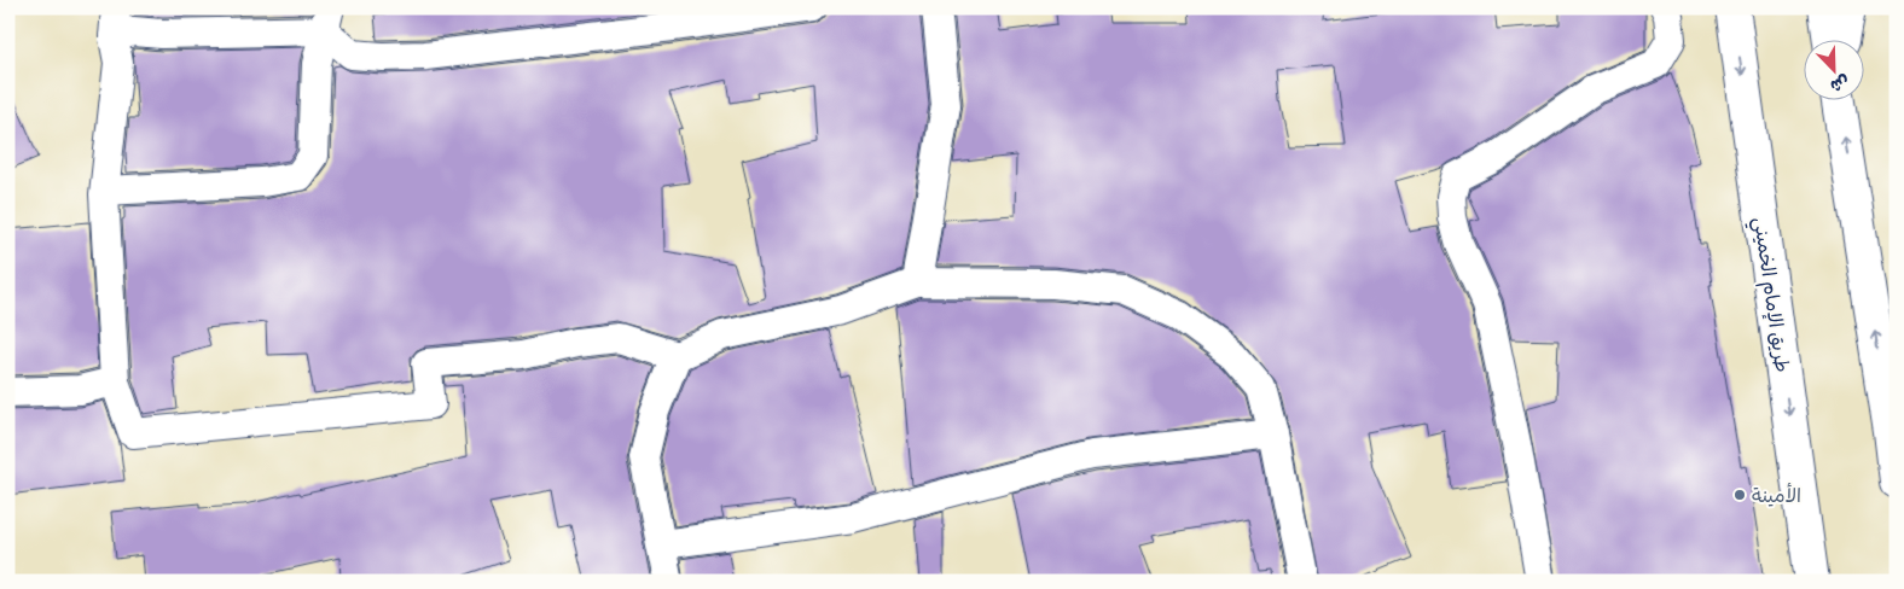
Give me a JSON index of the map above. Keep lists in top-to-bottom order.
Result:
{
  "streets": {
    "highway": ["طريق الإمام الخميني"]
  },
  "places": ["الأمينة"],
  "north": "bottom right"
}
